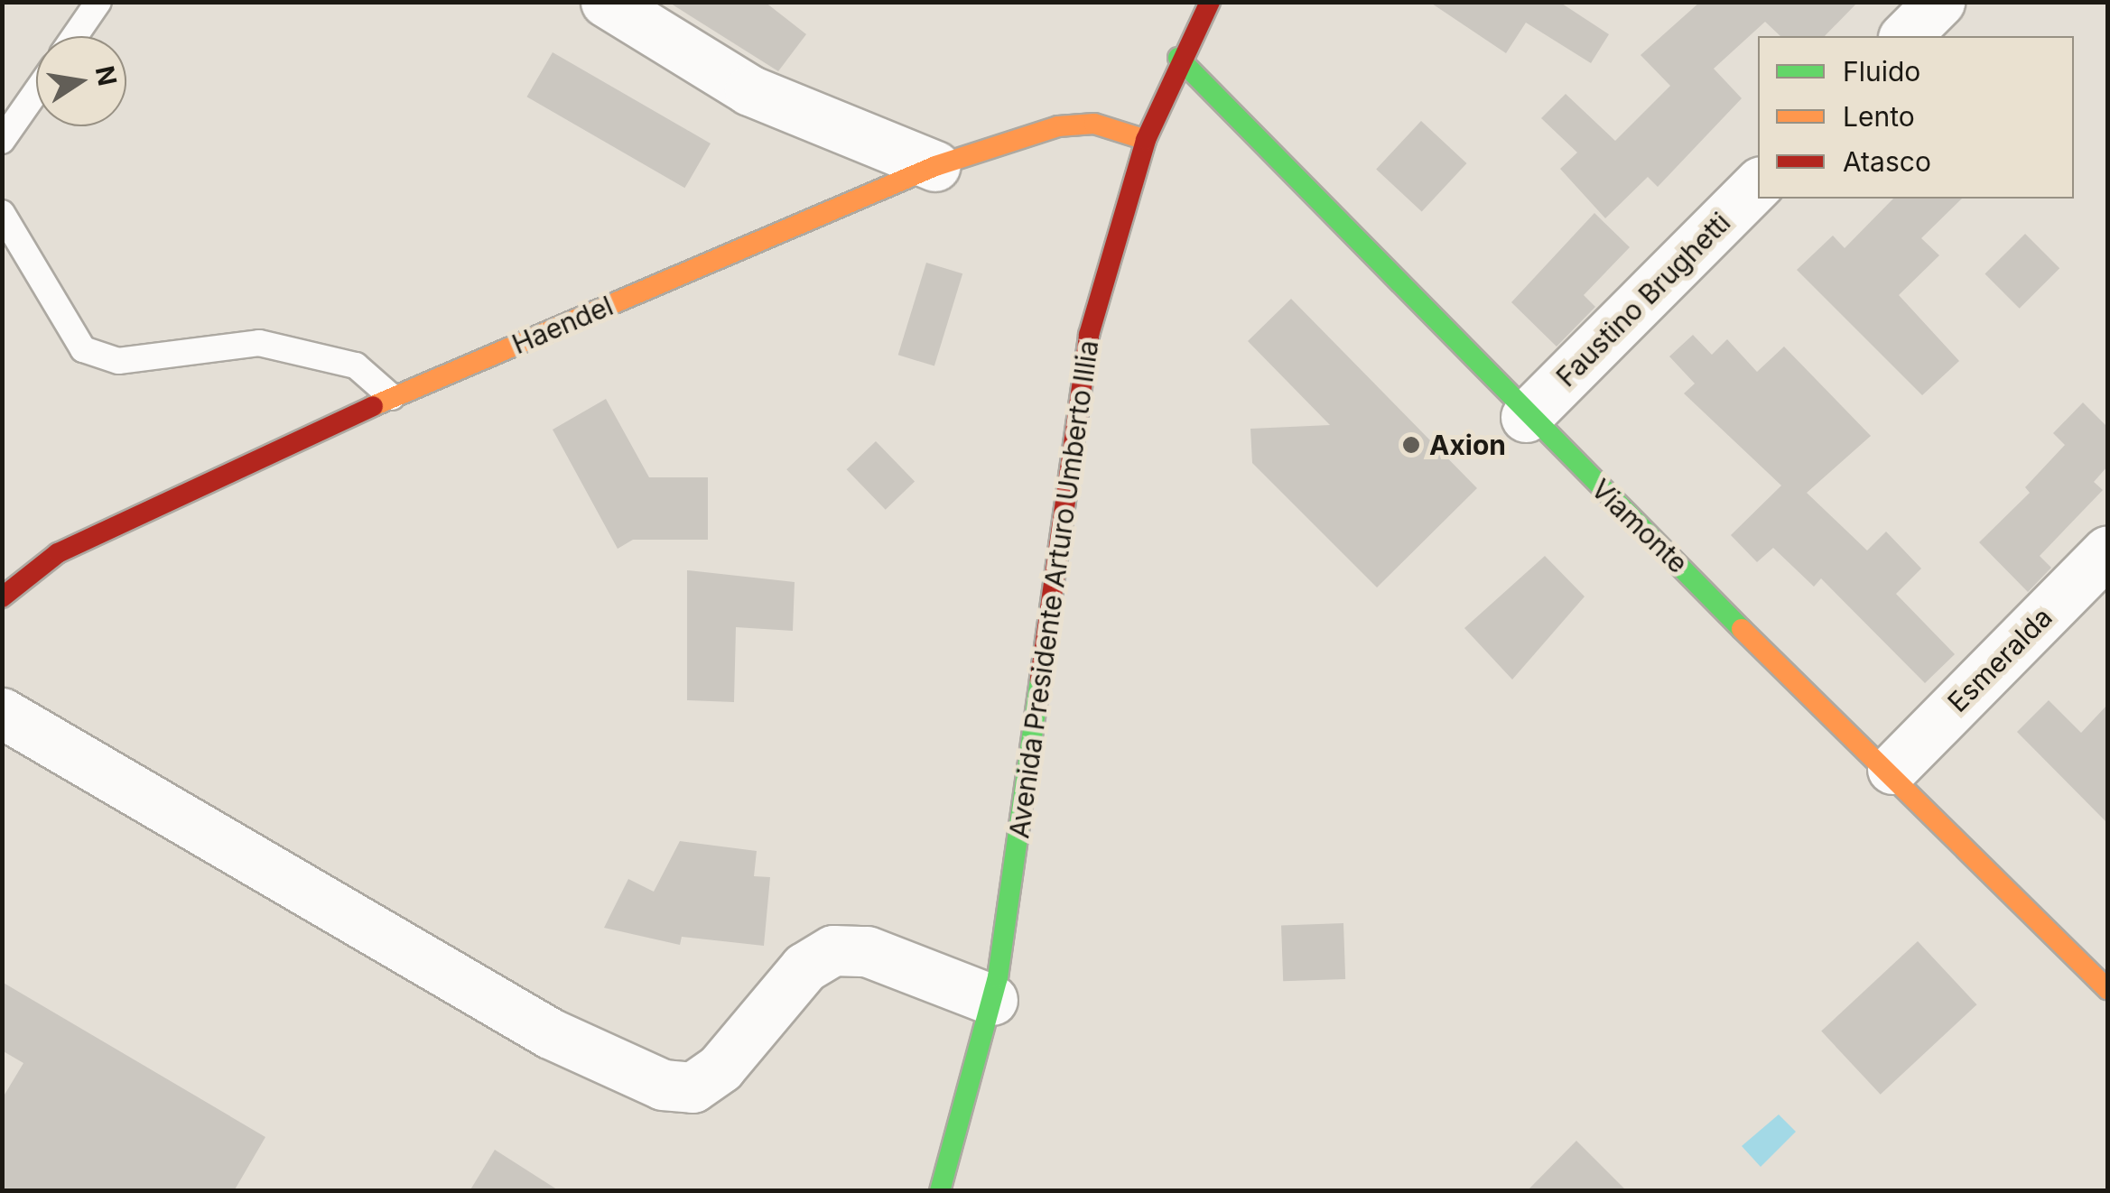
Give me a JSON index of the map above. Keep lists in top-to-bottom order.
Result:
{
  "streets": {
    "street": [
      "Faustino Brughetti",
      "Haendel",
      "Viamonte",
      "Avenida Presidente Arturo Umberto Illia",
      "Esmeralda"
    ]
  },
  "crossings": [
    ["Faustino Brughetti", "Viamonte"],
    ["Haendel", "Avenida Presidente Arturo Umberto Illia"],
    ["Viamonte", "Avenida Presidente Arturo Umberto Illia"],
    ["Viamonte", "Esmeralda"]
  ],
  "places": ["Axion"],
  "legend": ["Fluido", "Lento", "Atasco"],
  "north": "right"
}
